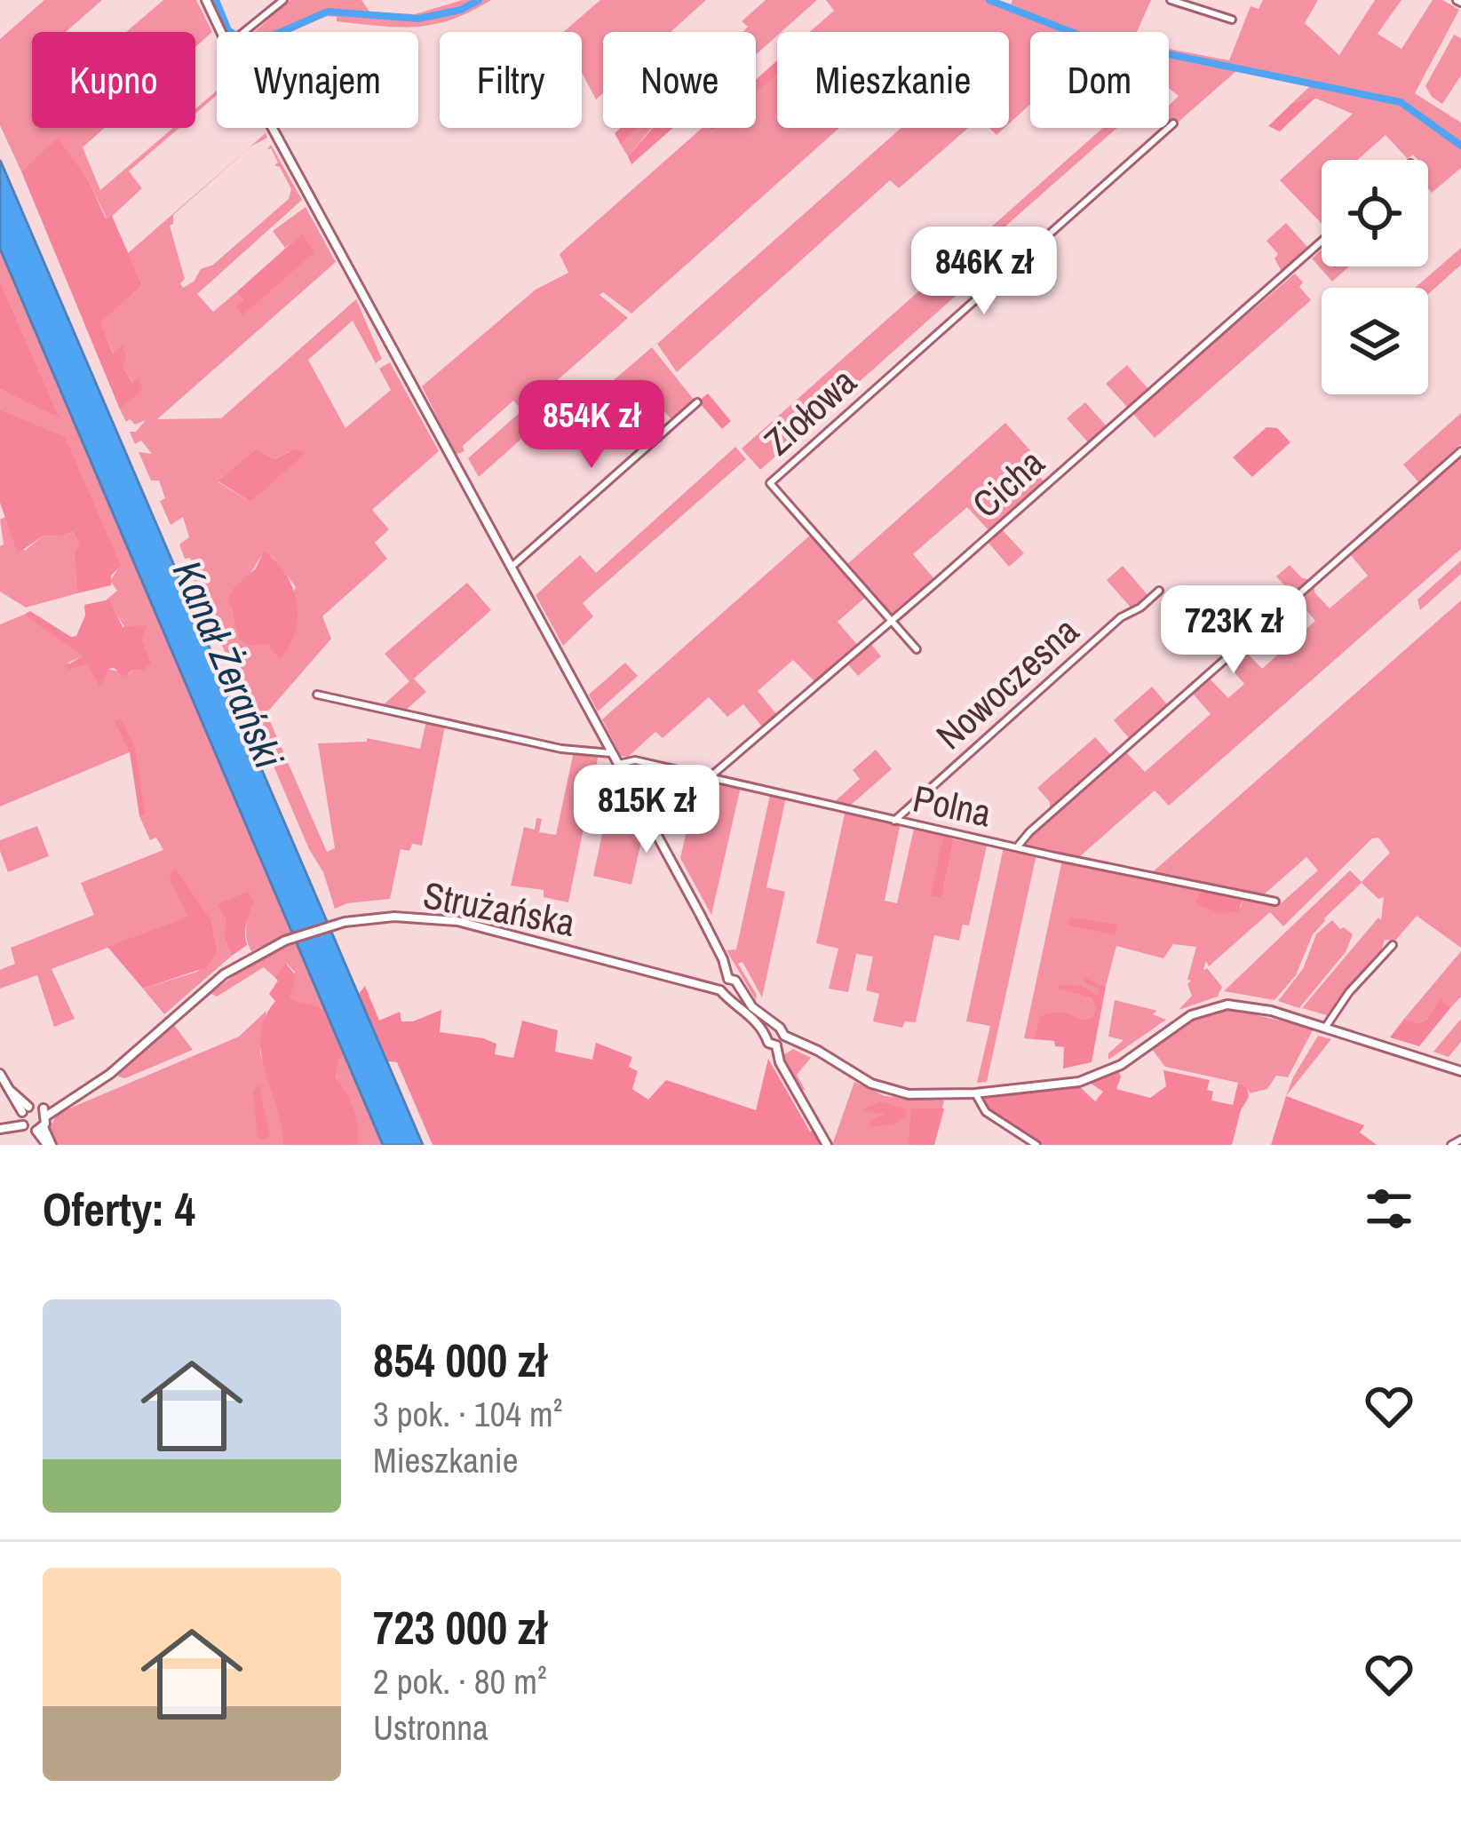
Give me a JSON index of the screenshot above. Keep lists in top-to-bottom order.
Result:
{
  "streets": {
    "main road": ["Strużańska"],
    "street": [
      "Ziołowa",
      "Cicha",
      "Nowoczesna",
      "Polna"
    ]
  },
  "crossings": [
    ["Ziołowa", "Cicha"],
    ["Cicha", "Polna"],
    ["Nowoczesna", "Polna"]
  ],
  "water": ["Kanał Żerański"],
  "page": {
    "chip": [
      "Kupno",
      "Wynajem",
      "Filtry",
      "Nowe",
      "Mieszkanie",
      "Dom"
    ],
    "price": [
      "846K zł",
      "854K zł",
      "723K zł",
      "815K zł"
    ],
    "heading": "Oferty: 4",
    "list": [
      {
        "name": "854 000 zł",
        "note": "3 pok. · 104 m² · Mieszkanie"
      },
      {
        "name": "723 000 zł",
        "note": "2 pok. · 80 m² · Ustronna"
      }
    ]
  }
}
